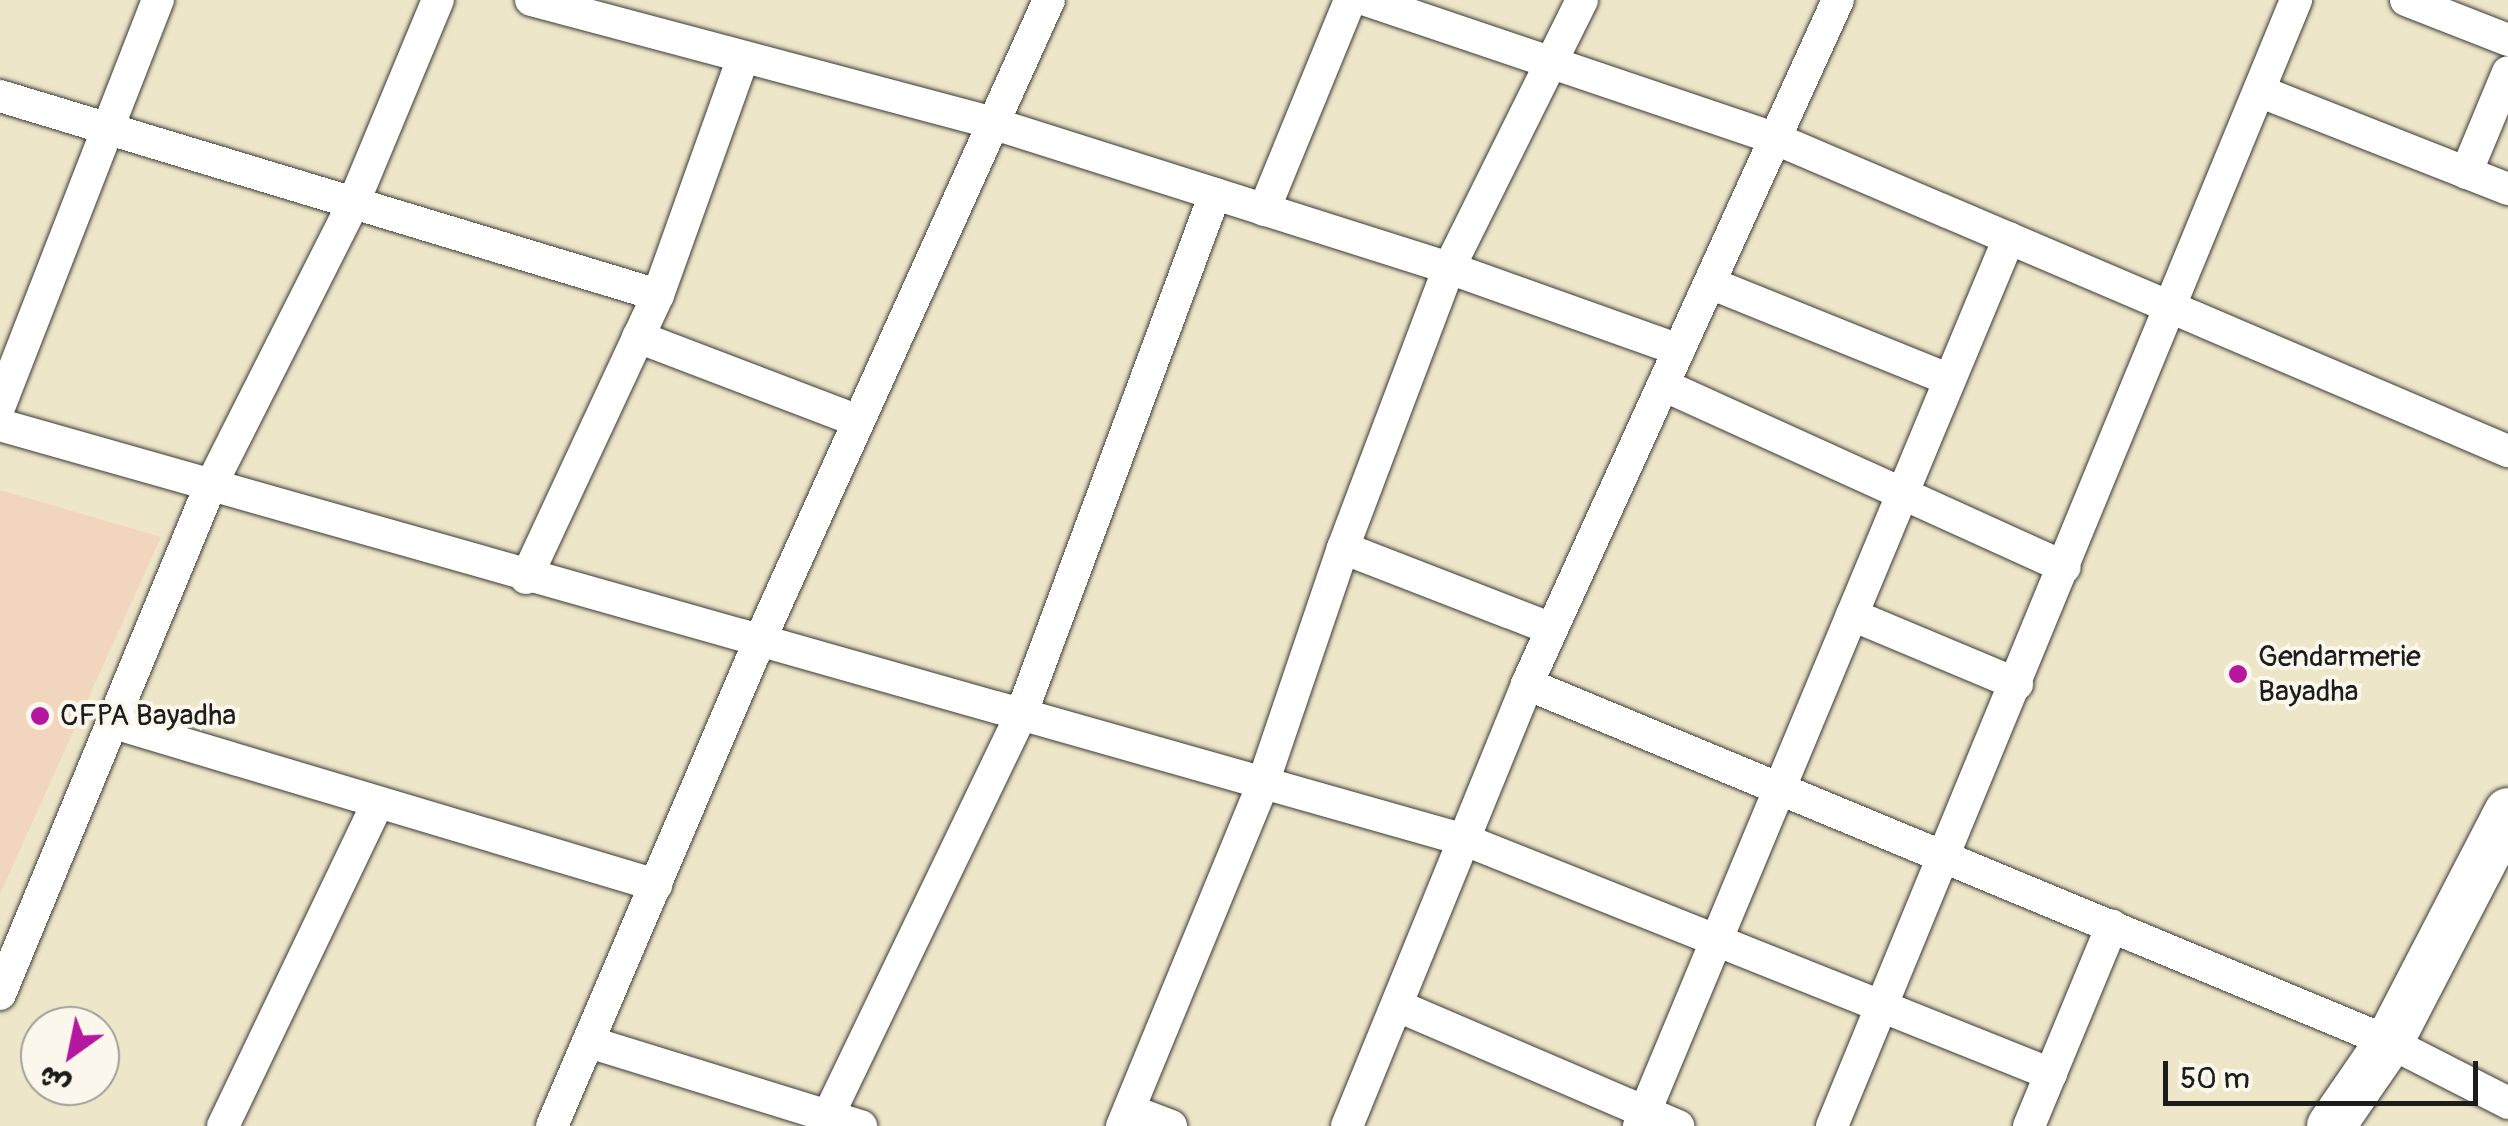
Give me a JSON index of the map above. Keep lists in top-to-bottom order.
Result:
{
  "places": ["Gendarmerie Bayadha", "CFPA Bayadha"],
  "scale_bar": "50 m",
  "north": "bottom left"
}
